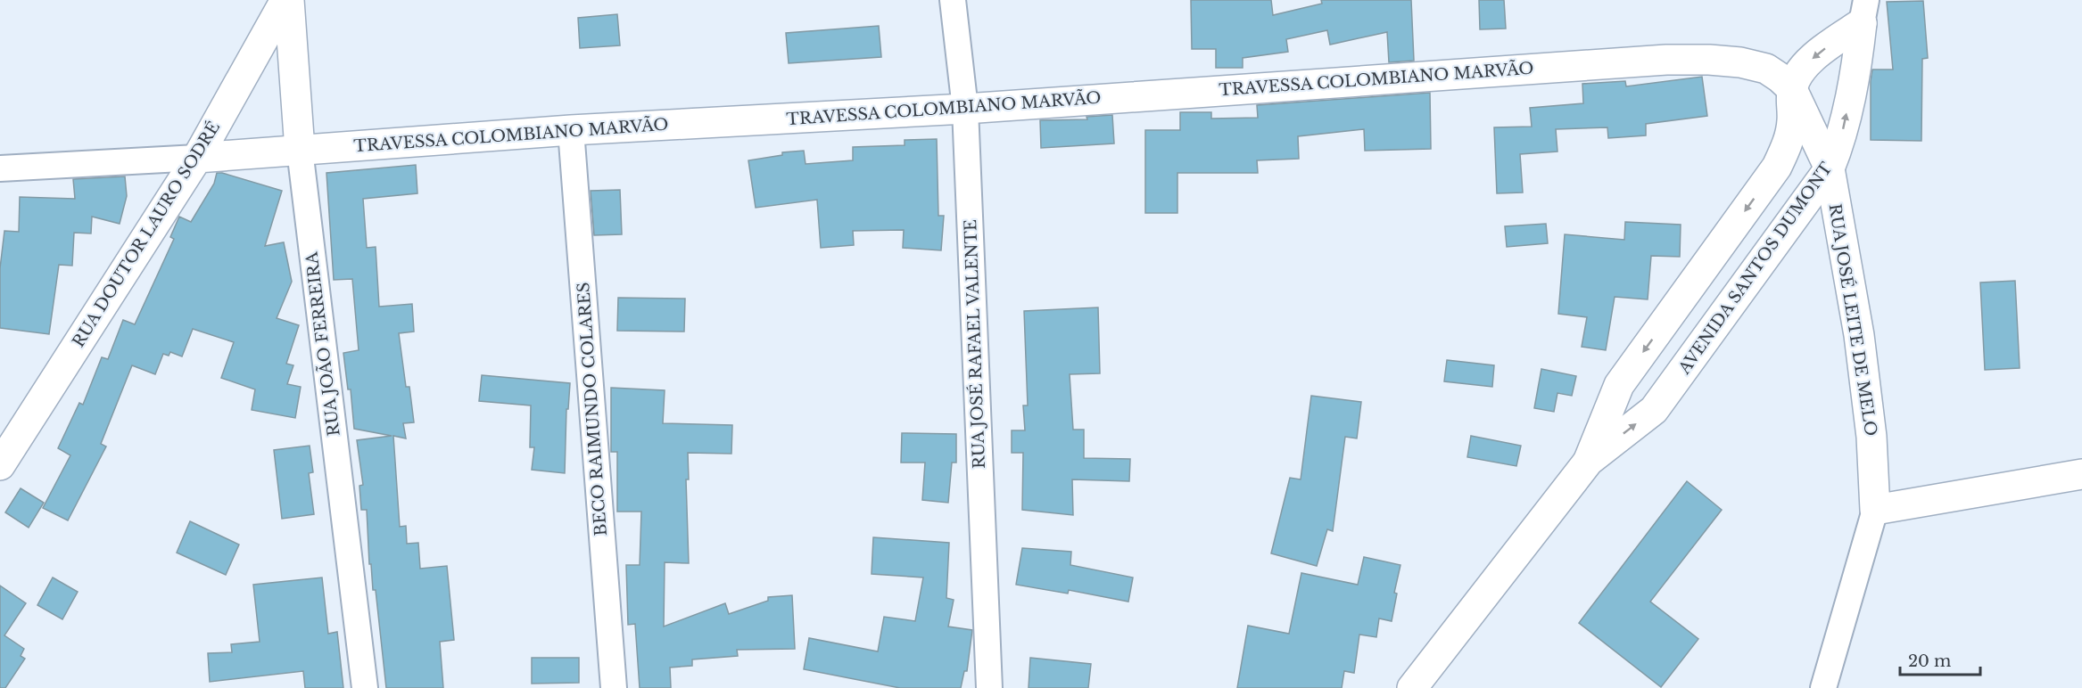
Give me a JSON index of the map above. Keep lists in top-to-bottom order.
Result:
{
  "streets": {
    "main road": [
      "TRAVESSA COLOMBIANO MARVÃO",
      "RUA DOUTOR LAURO SODRÉ",
      "AVENIDA SANTOS DUMONT",
      "RUA JOSÉ LEITE DE MELO",
      "RUA JOÃO FERREIRA"
    ],
    "street": ["RUA JOSÉ RAFAEL VALENTE", "BECO RAIMUNDO COLARES"]
  },
  "crossings": [
    ["TRAVESSA COLOMBIANO MARVÃO", "RUA DOUTOR LAURO SODRÉ"],
    ["TRAVESSA COLOMBIANO MARVÃO", "AVENIDA SANTOS DUMONT"],
    ["TRAVESSA COLOMBIANO MARVÃO", "RUA JOSÉ LEITE DE MELO"],
    ["TRAVESSA COLOMBIANO MARVÃO", "RUA JOÃO FERREIRA"],
    ["TRAVESSA COLOMBIANO MARVÃO", "RUA JOSÉ RAFAEL VALENTE"],
    ["TRAVESSA COLOMBIANO MARVÃO", "BECO RAIMUNDO COLARES"],
    ["RUA DOUTOR LAURO SODRÉ", "RUA JOÃO FERREIRA"],
    ["AVENIDA SANTOS DUMONT", "RUA JOSÉ LEITE DE MELO"]
  ],
  "scale_bar": "20 m"
}
